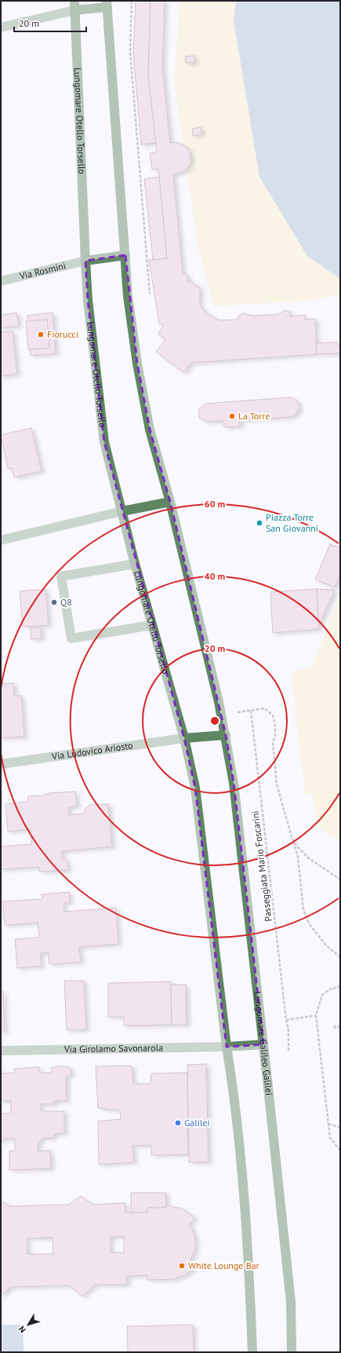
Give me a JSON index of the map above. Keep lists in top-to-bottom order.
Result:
{
  "streets": {
    "main road": ["Lungomare Otello Torsello", "Lungomare Galileo Galilei"],
    "street": ["Via Rosmini", "Via Ludovico Ariosto", "Via Girolamo Savonarola"],
    "path": ["Passeggiata Mario Foscarini"]
  },
  "crossings": [
    ["Lungomare Otello Torsello", "Via Rosmini"],
    ["Lungomare Otello Torsello", "Via Ludovico Ariosto"]
  ],
  "places": [
    "Fiorucci",
    "La Torre",
    "Piazza Torre San Giovanni",
    "Q8",
    "Galilei",
    "White Lounge Bar"
  ],
  "scale_bar": "20 m",
  "north": "bottom left",
  "rings": ["60 m", "40 m", "20 m"]
}
